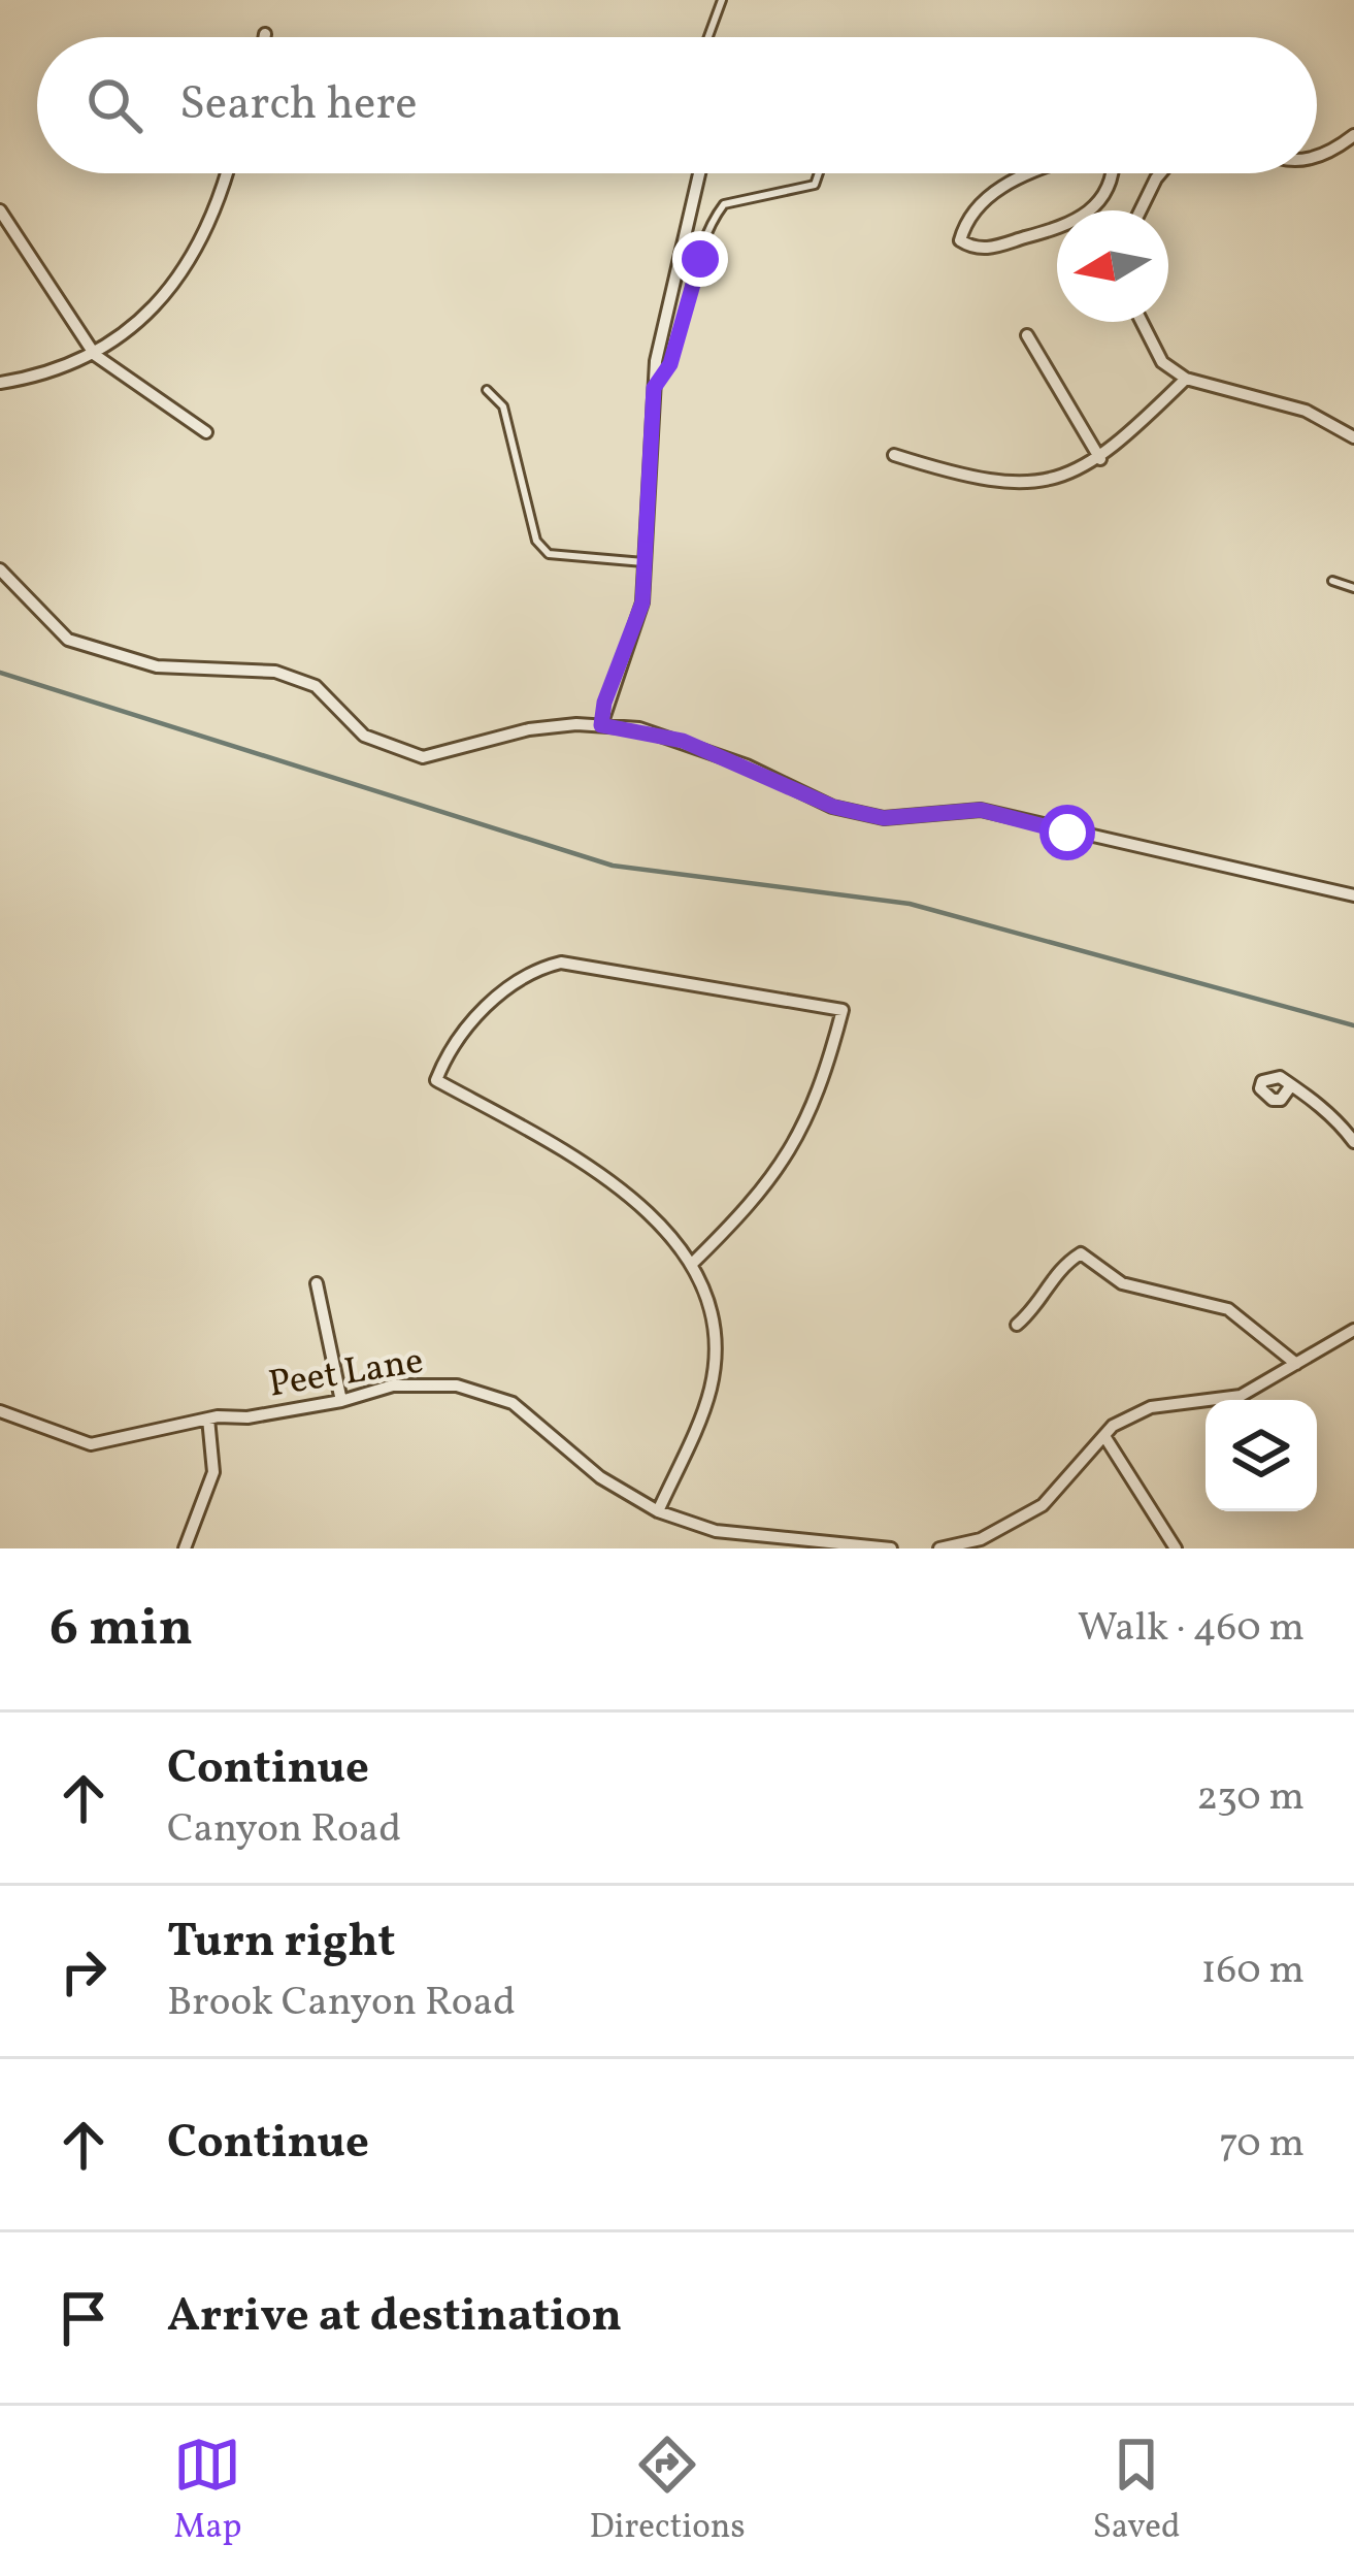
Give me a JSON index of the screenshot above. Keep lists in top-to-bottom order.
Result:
{
  "streets": {
    "street": ["Peet Lane"]
  },
  "north": "left",
  "page": {
    "search": "Search here",
    "heading": ["6 min", "Walk · 460 m"],
    "list": [
      ["Continue", "Canyon Road", "230 m"],
      ["Turn right", "Brook Canyon Road", "160 m"],
      ["Continue", "70 m"],
      "Arrive at destination"
    ],
    "nav": ["Map", "Directions", "Saved"]
  }
}
